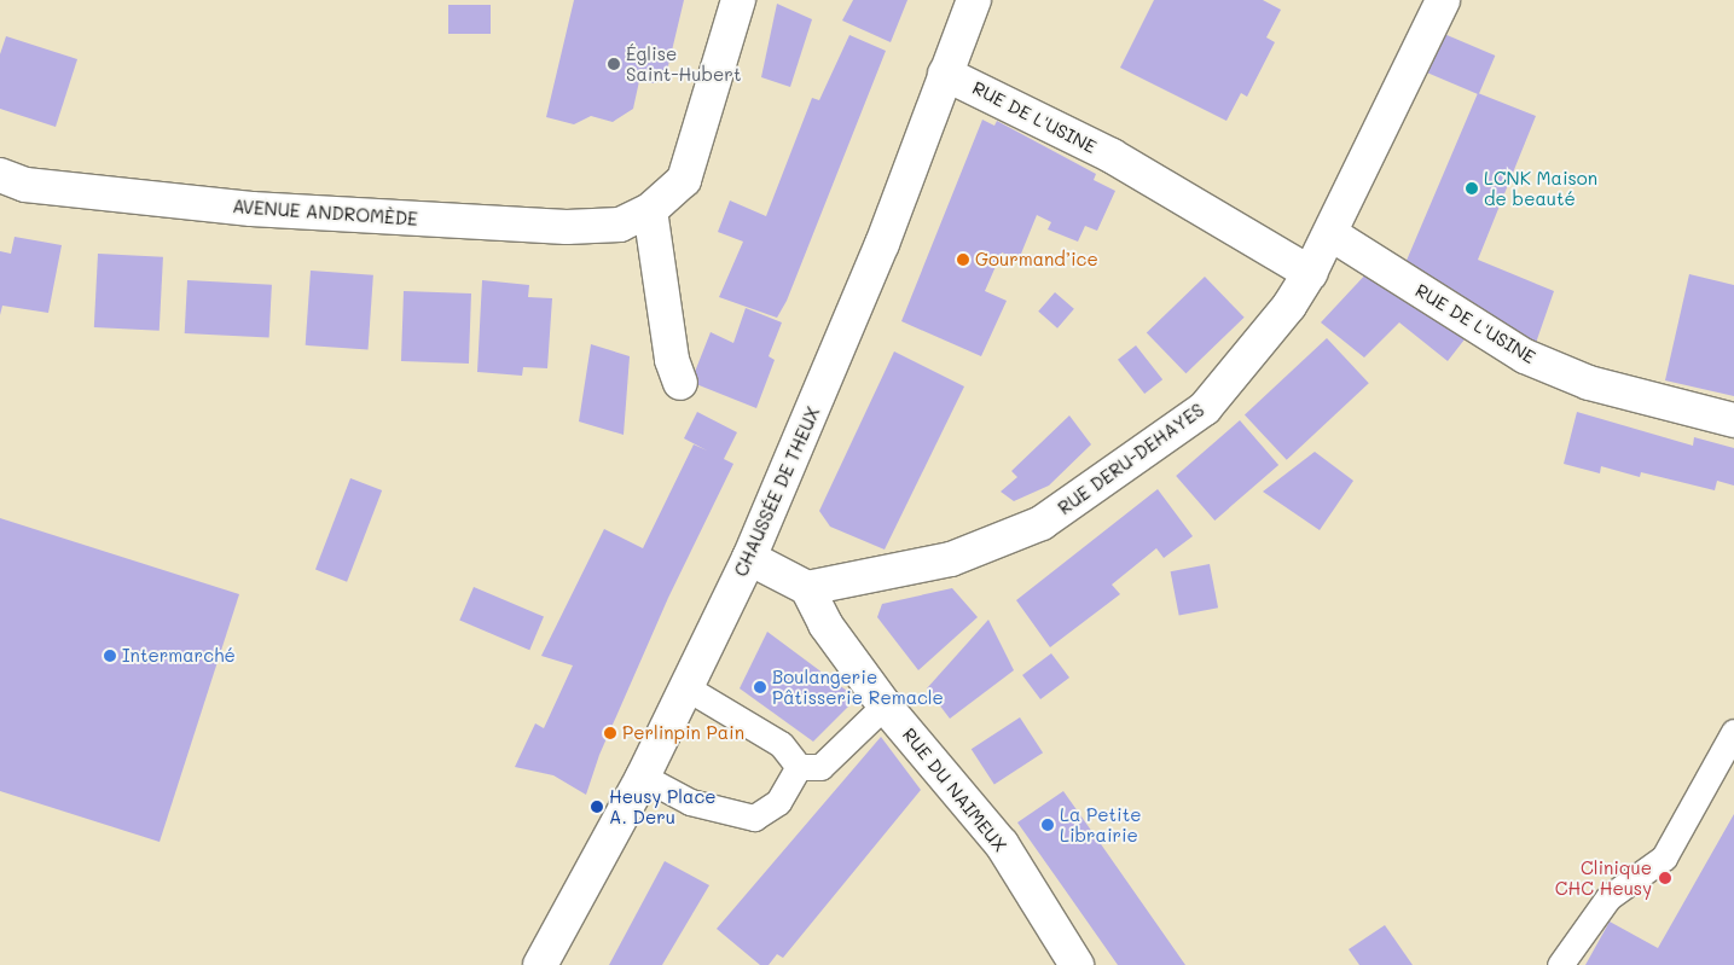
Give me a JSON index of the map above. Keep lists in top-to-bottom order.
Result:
{
  "streets": {
    "street": [
      "RUE DE L'USINE",
      "AVENUE ANDROMÈDE",
      "RUE DERU-DEHAYES",
      "CHAUSSÉE DE THEUX",
      "RUE DU NAIMEUX"
    ]
  },
  "crossings": [
    ["RUE DE L'USINE", "RUE DERU-DEHAYES"],
    ["RUE DE L'USINE", "CHAUSSÉE DE THEUX"],
    ["RUE DERU-DEHAYES", "RUE DU NAIMEUX"]
  ],
  "places": [
    "Église Saint-Hubert",
    "LCNK Maison de beauté",
    "Gourmand’ice",
    "Intermarché",
    "Boulangerie Pâtisserie Remacle",
    "Perlinpin Pain",
    "Heusy Place A. Deru",
    "La Petite Librairie",
    "Clinique CHC Heusy"
  ]
}
